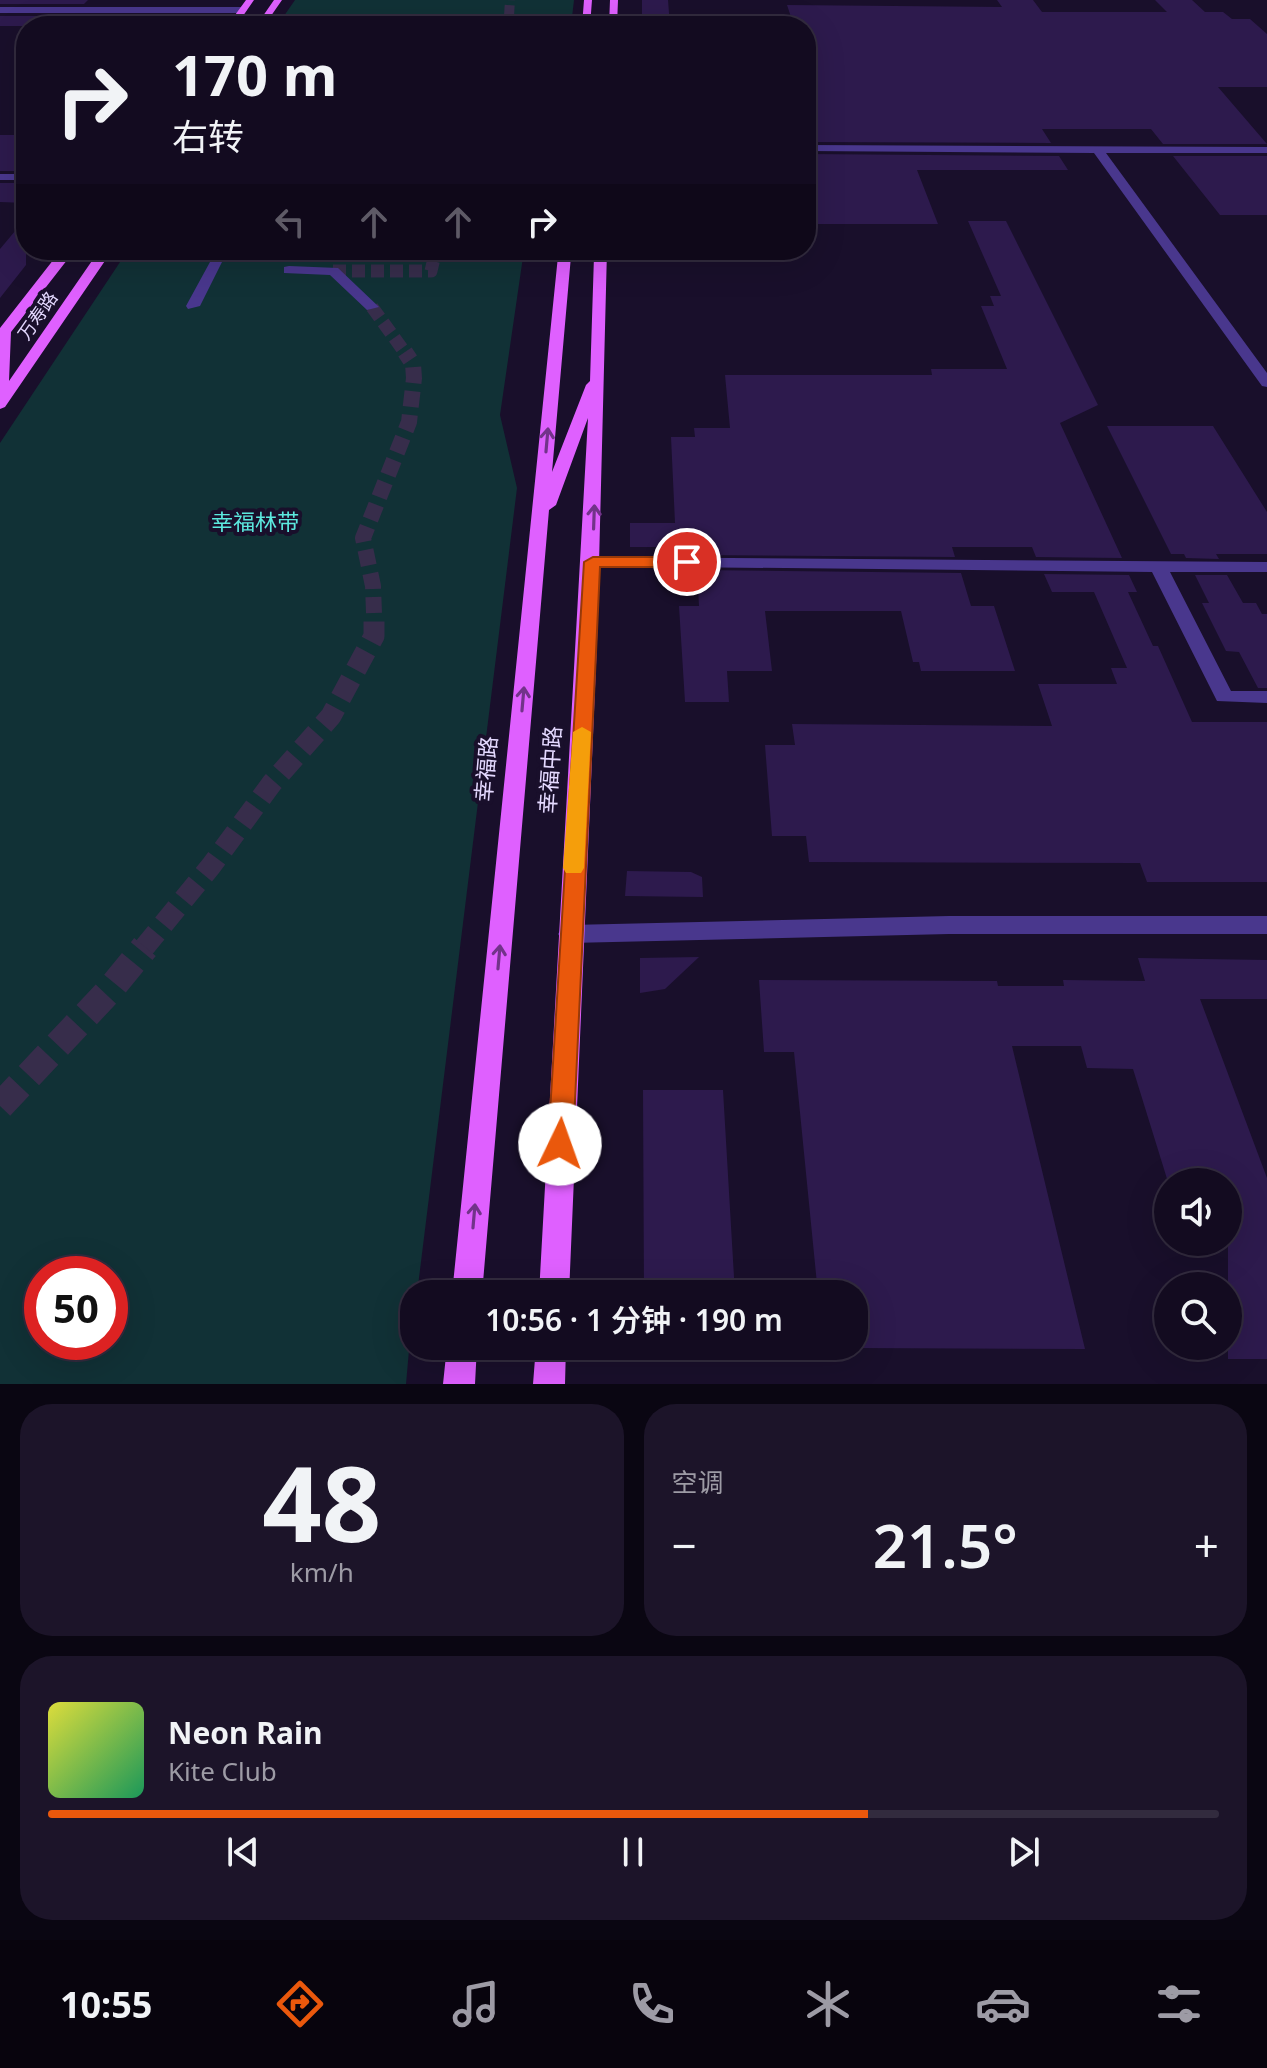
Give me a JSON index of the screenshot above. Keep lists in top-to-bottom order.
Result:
{
  "streets": {
    "main road": ["万寿路", "幸福路", "幸福中路"]
  },
  "one_way": ["幸福路"],
  "parks": ["幸福林带"],
  "page": {
    "turn": ["170 m", "右转"],
    "limit": "50",
    "trip": "10:56 · 1 分钟 · 190 m",
    "tile": [
      ["48", "km/h"],
      "空调"
    ],
    "heat": ["−", "21.5°", "+"],
    "song": ["Neon Rain", "Kite Club"],
    "tabs": "10:55"
  }
}
